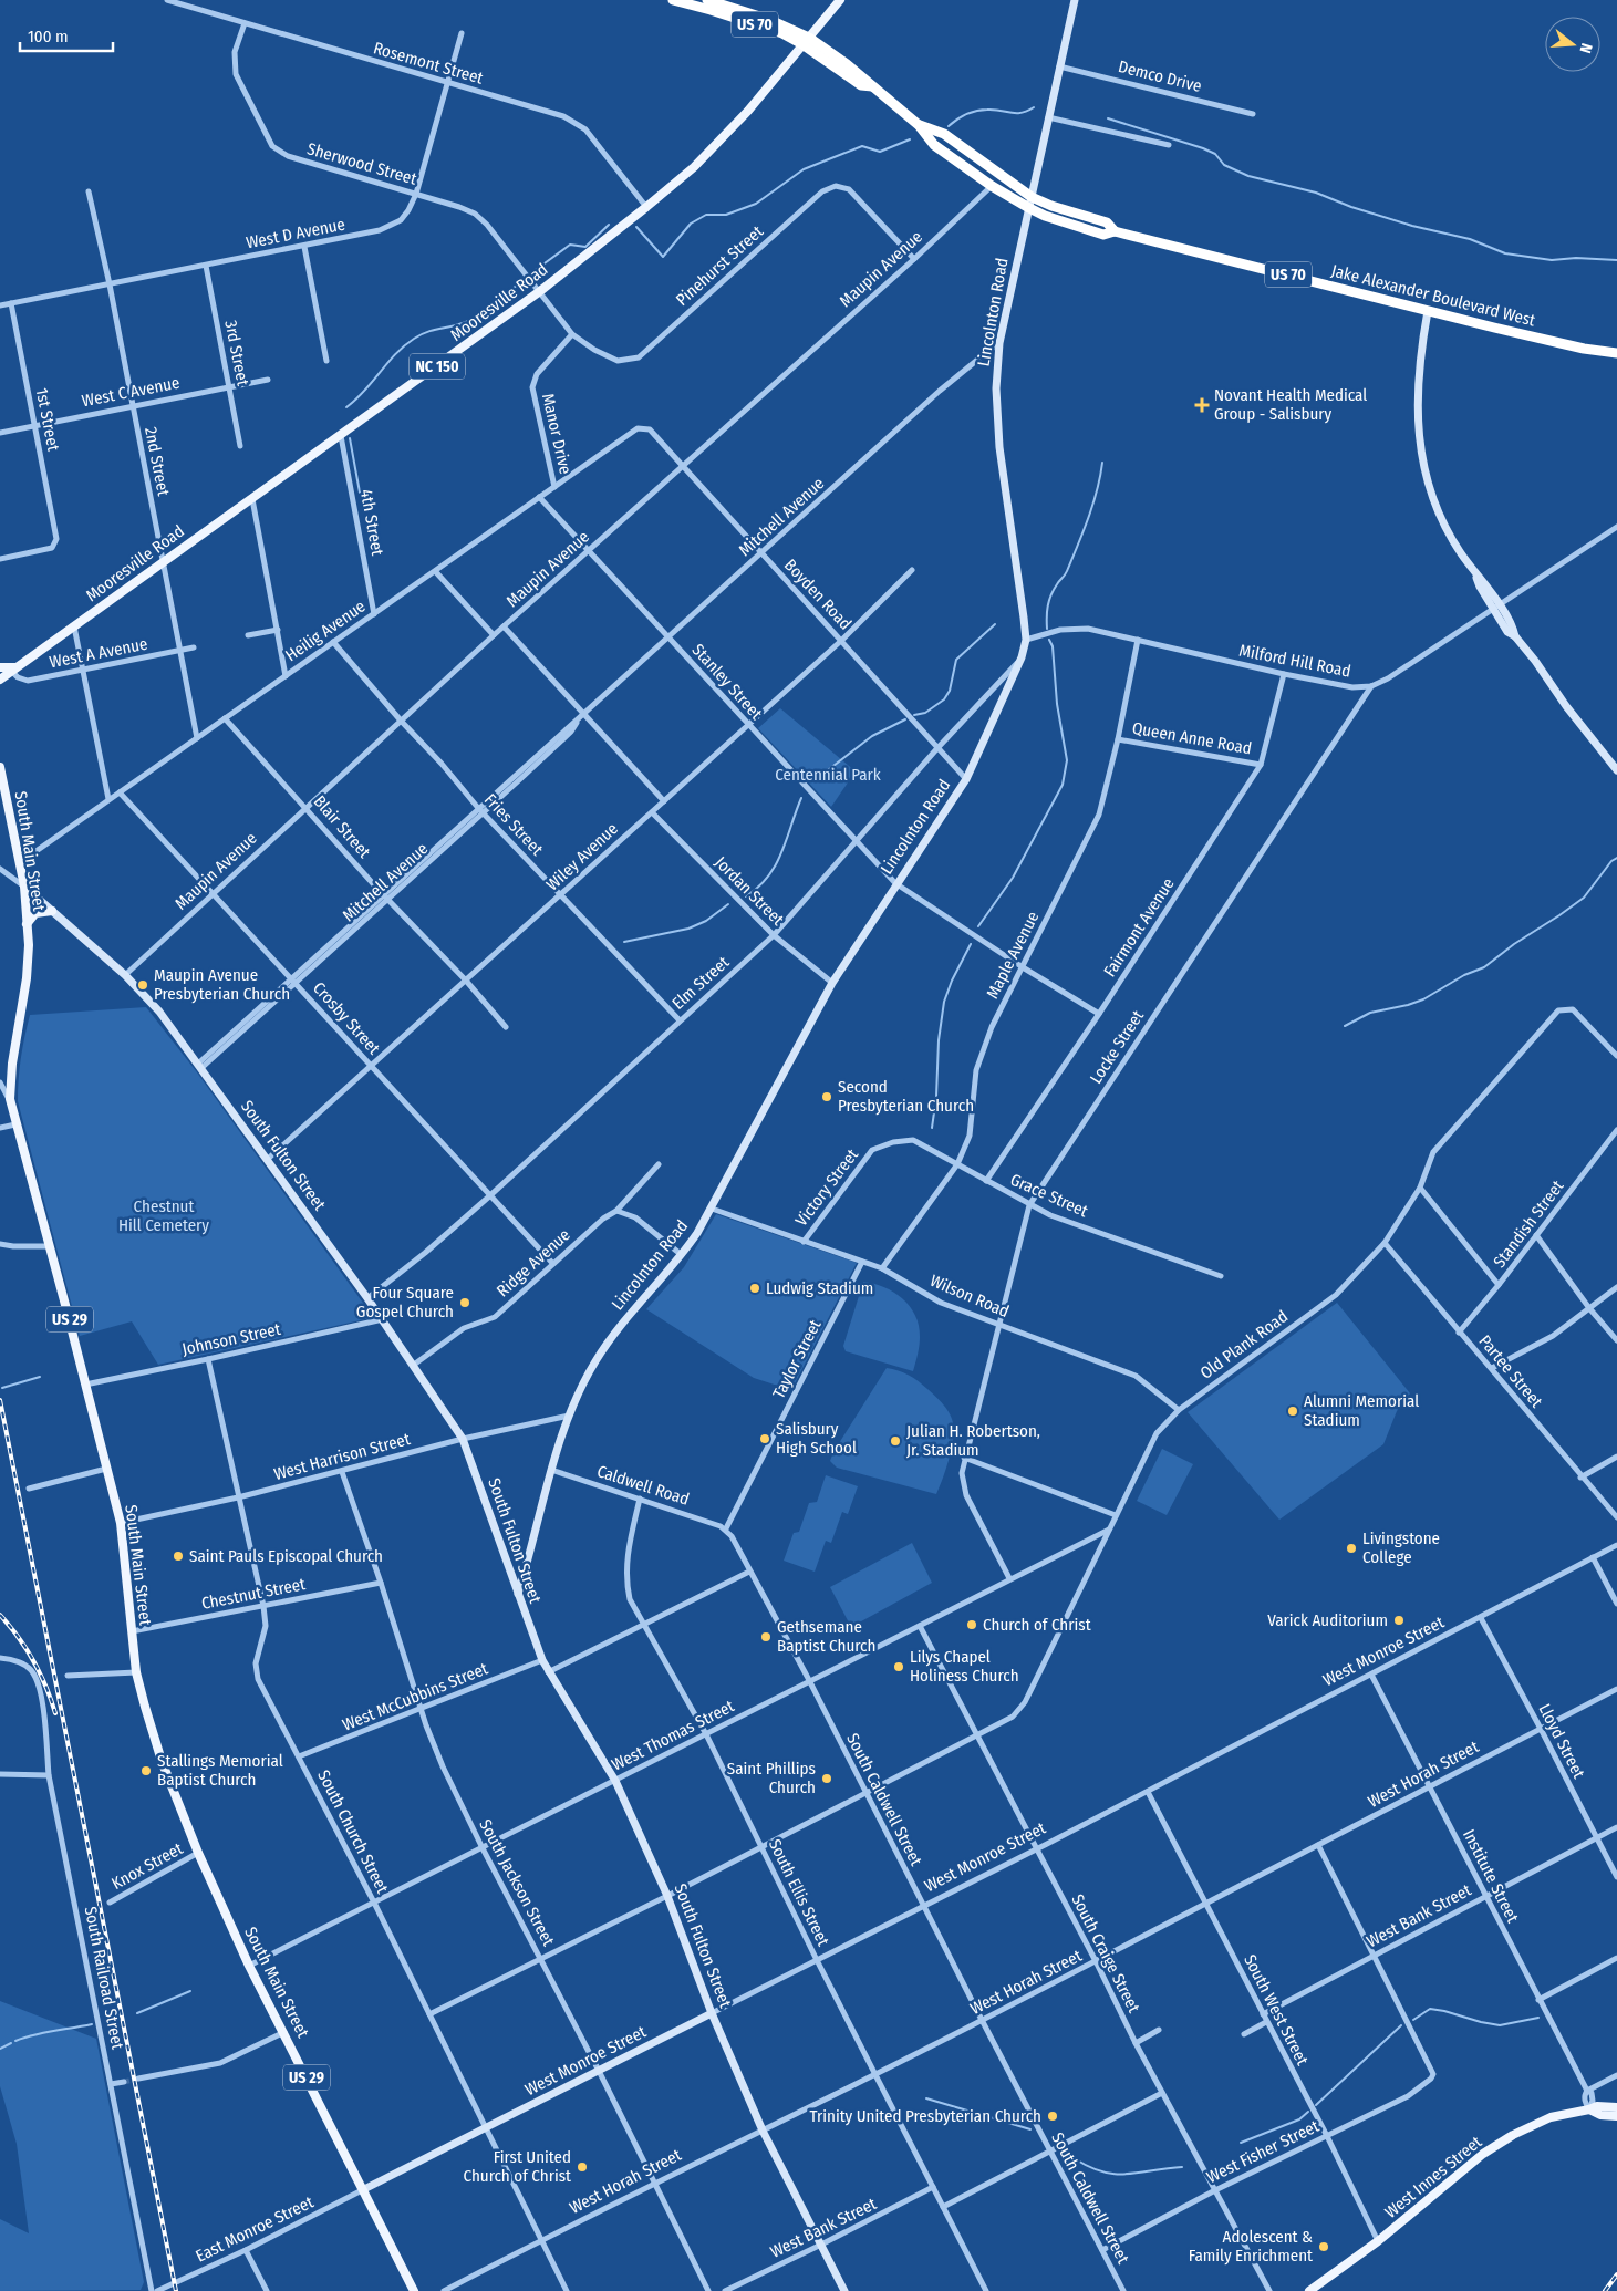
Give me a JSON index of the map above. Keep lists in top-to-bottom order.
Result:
{
  "streets": {
    "highway": ["US 70", "Jake Alexander Boulevard West"],
    "main road": [
      "Mooresville Road",
      "NC 150",
      "South Main Street",
      "US 29",
      "West Innes Street"
    ],
    "street": [
      "Rosemont Street",
      "Demco Drive",
      "Sherwood Street",
      "West D Avenue",
      "Pinehurst Street",
      "Maupin Avenue",
      "Lincolnton Road",
      "3rd Street",
      "West C Avenue",
      "1st Street",
      "Manor Drive",
      "2nd Street",
      "Mitchell Avenue",
      "4th Street",
      "Boyden Road",
      "Heilig Avenue",
      "West A Avenue",
      "Milford Hill Road",
      "Stanley Street",
      "Queen Anne Road",
      "Fries Street",
      "Blair Street",
      "Wiley Avenue",
      "Jordan Street",
      "Fairmont Avenue",
      "Maple Avenue",
      "Elm Street",
      "Crosby Street",
      "Locke Street",
      "South Fulton Street",
      "Victory Street",
      "Grace Street",
      "Standish Street",
      "Ridge Avenue",
      "Wilson Road",
      "Johnson Street",
      "Old Plank Road",
      "Taylor Street",
      "Partee Street",
      "West Harrison Street",
      "Caldwell Road",
      "Chestnut Street",
      "West Monroe Street",
      "West McCubbins Street",
      "West Thomas Street",
      "Lloyd Street",
      "West Horah Street",
      "South Caldwell Street",
      "South Church Street",
      "Knox Street",
      "Institute Street",
      "South Jackson Street",
      "South Ellis Street",
      "West Bank Street",
      "South Craige Street",
      "South Railroad Street",
      "South West Street",
      "West Fisher Street",
      "East Monroe Street"
    ]
  },
  "crossings": [
    ["Rosemont Street", "Sherwood Street"],
    ["Rosemont Street", "West D Avenue"],
    ["Rosemont Street", "Mooresville Road"],
    ["Demco Drive", "Lincolnton Road"],
    ["Sherwood Street", "West D Avenue"],
    ["Sherwood Street", "Pinehurst Street"],
    ["Sherwood Street", "Mooresville Road"],
    ["West D Avenue", "3rd Street"],
    ["West D Avenue", "1st Street"],
    ["West D Avenue", "2nd Street"],
    ["Pinehurst Street", "Maupin Avenue"],
    ["Pinehurst Street", "Mooresville Road"],
    ["Pinehurst Street", "Manor Drive"],
    ["Maupin Avenue", "Jake Alexander Boulevard West"],
    ["Maupin Avenue", "Boyden Road"],
    ["Maupin Avenue", "Stanley Street"],
    ["Maupin Avenue", "Fries Street"],
    ["Maupin Avenue", "Blair Street"],
    ["Maupin Avenue", "Crosby Street"],
    ["Maupin Avenue", "South Fulton Street"],
    ["Jake Alexander Boulevard West", "Mooresville Road"],
    ["Jake Alexander Boulevard West", "Lincolnton Road"],
    ["Mooresville Road", "2nd Street"],
    ["Mooresville Road", "4th Street"],
    ["Mooresville Road", "West A Avenue"],
    ["Lincolnton Road", "Mitchell Avenue"],
    ["Lincolnton Road", "Boyden Road"],
    ["Lincolnton Road", "Milford Hill Road"],
    ["Lincolnton Road", "Stanley Street"],
    ["Lincolnton Road", "Jordan Street"],
    ["Lincolnton Road", "Elm Street"],
    ["Lincolnton Road", "South Fulton Street"],
    ["Lincolnton Road", "Wilson Road"],
    ["Lincolnton Road", "West Harrison Street"],
    ["Lincolnton Road", "Caldwell Road"],
    ["3rd Street", "West C Avenue"],
    ["West C Avenue", "1st Street"],
    ["West C Avenue", "2nd Street"],
    ["Manor Drive", "Heilig Avenue"],
    ["2nd Street", "Heilig Avenue"],
    ["2nd Street", "West A Avenue"],
    ["Mitchell Avenue", "Boyden Road"],
    ["Mitchell Avenue", "Stanley Street"],
    ["Mitchell Avenue", "Fries Street"],
    ["Mitchell Avenue", "Blair Street"],
    ["Mitchell Avenue", "Crosby Street"],
    ["Mitchell Avenue", "South Fulton Street"],
    ["4th Street", "Heilig Avenue"],
    ["Boyden Road", "Heilig Avenue"],
    ["Boyden Road", "Wiley Avenue"],
    ["Boyden Road", "Elm Street"],
    ["Heilig Avenue", "Stanley Street"],
    ["Heilig Avenue", "Fries Street"],
    ["Heilig Avenue", "Blair Street"],
    ["Heilig Avenue", "South Main Street"],
    ["Heilig Avenue", "Crosby Street"],
    ["Milford Hill Road", "Fairmont Avenue"],
    ["Milford Hill Road", "Maple Avenue"],
    ["Milford Hill Road", "Locke Street"],
    ["Stanley Street", "Wiley Avenue"],
    ["Stanley Street", "Fairmont Avenue"],
    ["Stanley Street", "Maple Avenue"],
    ["Stanley Street", "Elm Street"],
    ["Queen Anne Road", "Fairmont Avenue"],
    ["Queen Anne Road", "Maple Avenue"],
    ["Fries Street", "Wiley Avenue"],
    ["Fries Street", "Elm Street"],
    ["Blair Street", "Wiley Avenue"],
    ["South Main Street", "South Fulton Street"],
    ["South Main Street", "Johnson Street"],
    ["South Main Street", "West Harrison Street"],
    ["South Main Street", "Chestnut Street"],
    ["South Main Street", "West Monroe Street"],
    ["South Main Street", "West Thomas Street"],
    ["South Main Street", "Knox Street"],
    ["South Main Street", "East Monroe Street"],
    ["Wiley Avenue", "Jordan Street"],
    ["Wiley Avenue", "Crosby Street"],
    ["Wiley Avenue", "South Fulton Street"],
    ["Jordan Street", "Elm Street"],
    ["Fairmont Avenue", "Grace Street"],
    ["Maple Avenue", "Grace Street"],
    ["Maple Avenue", "Wilson Road"],
    ["Elm Street", "Crosby Street"],
    ["Elm Street", "South Fulton Street"],
    ["Crosby Street", "Ridge Avenue"],
    ["Locke Street", "Grace Street"],
    ["Locke Street", "Wilson Road"],
    ["South Fulton Street", "Ridge Avenue"],
    ["South Fulton Street", "Johnson Street"],
    ["South Fulton Street", "Old Plank Road"],
    ["South Fulton Street", "West Harrison Street"],
    ["South Fulton Street", "West Monroe Street"],
    ["South Fulton Street", "West McCubbins Street"],
    ["South Fulton Street", "West Thomas Street"],
    ["South Fulton Street", "West Horah Street"],
    ["South Fulton Street", "West Bank Street"],
    ["Victory Street", "Grace Street"],
    ["Victory Street", "Wilson Road"],
    ["Standish Street", "Partee Street"],
    ["Wilson Road", "Old Plank Road"],
    ["Wilson Road", "Taylor Street"],
    ["Johnson Street", "South Church Street"],
    ["Old Plank Road", "Partee Street"],
    ["Old Plank Road", "West Thomas Street"],
    ["Old Plank Road", "South Caldwell Street"],
    ["Old Plank Road", "South Church Street"],
    ["Old Plank Road", "South Jackson Street"],
    ["Old Plank Road", "South Ellis Street"],
    ["Old Plank Road", "South Craige Street"],
    ["Taylor Street", "Caldwell Road"],
    ["Taylor Street", "South Caldwell Street"],
    ["West Harrison Street", "South Church Street"],
    ["West Harrison Street", "South Jackson Street"],
    ["Caldwell Road", "South Caldwell Street"],
    ["Caldwell Road", "South Ellis Street"],
    ["Chestnut Street", "South Church Street"],
    ["Chestnut Street", "South Jackson Street"],
    ["West Monroe Street", "Lloyd Street"],
    ["West Monroe Street", "South Caldwell Street"],
    ["West Monroe Street", "South Church Street"],
    ["West Monroe Street", "Institute Street"],
    ["West Monroe Street", "South Jackson Street"],
    ["West Monroe Street", "South Ellis Street"],
    ["West Monroe Street", "South Craige Street"],
    ["West Monroe Street", "South West Street"],
    ["West Monroe Street", "East Monroe Street"],
    ["West McCubbins Street", "South Church Street"],
    ["West McCubbins Street", "South Jackson Street"],
    ["West Thomas Street", "South Caldwell Street"],
    ["West Thomas Street", "South Church Street"],
    ["West Thomas Street", "South Jackson Street"],
    ["West Thomas Street", "South Ellis Street"],
    ["West Thomas Street", "South Craige Street"],
    ["Lloyd Street", "West Horah Street"],
    ["Lloyd Street", "West Bank Street"],
    ["West Horah Street", "South Caldwell Street"],
    ["West Horah Street", "South Church Street"],
    ["West Horah Street", "Institute Street"],
    ["West Horah Street", "South Jackson Street"],
    ["West Horah Street", "South Ellis Street"],
    ["West Horah Street", "South Craige Street"],
    ["West Horah Street", "South West Street"],
    ["South Caldwell Street", "West Fisher Street"],
    ["Institute Street", "West Bank Street"],
    ["Institute Street", "West Innes Street"],
    ["South Ellis Street", "West Bank Street"],
    ["West Bank Street", "South West Street"],
    ["West Bank Street", "West Fisher Street"],
    ["South Craige Street", "West Fisher Street"],
    ["South West Street", "West Fisher Street"],
    ["South West Street", "West Innes Street"]
  ],
  "parks": ["Centennial Park", "Chestnut Hill Cemetery"],
  "places": {
    "health": ["Novant Health Medical Group - Salisbury"],
    "other": [
      "Maupin Avenue Presbyterian Church",
      "Second Presbyterian Church",
      "Ludwig Stadium",
      "Four Square Gospel Church",
      "Alumni Memorial Stadium",
      "Salisbury High School",
      "Julian H. Robertson, Jr. Stadium",
      "Livingstone College",
      "Saint Pauls Episcopal Church",
      "Varick Auditorium",
      "Church of Christ",
      "Gethsemane Baptist Church",
      "Lilys Chapel Holiness Church",
      "Stallings Memorial Baptist Church",
      "Saint Phillips Church",
      "Trinity United Presbyterian Church",
      "First United Church of Christ",
      "Adolescent & Family Enrichment"
    ]
  },
  "scale_bar": "100 m",
  "north": "right"
}
